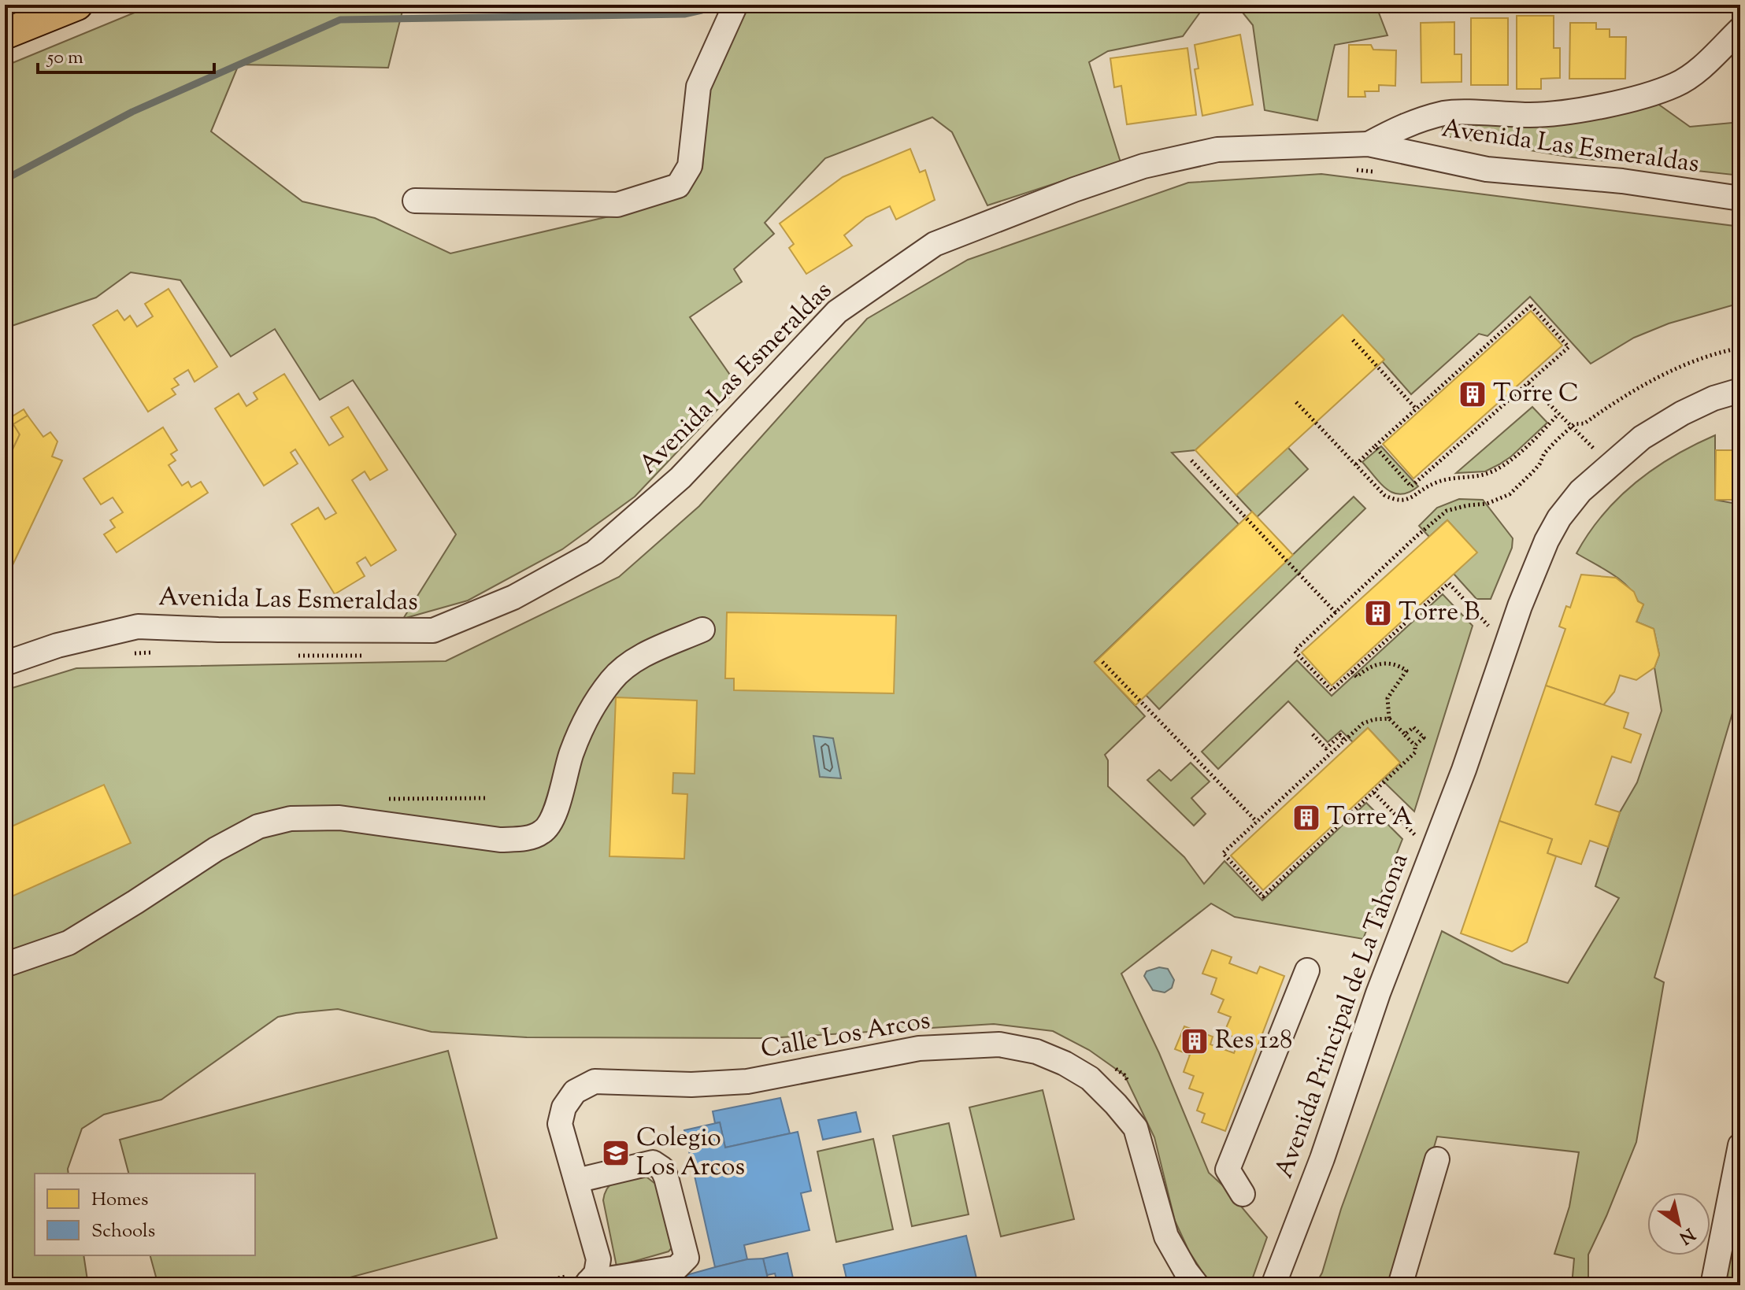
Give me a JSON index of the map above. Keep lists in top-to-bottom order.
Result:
{
  "streets": {
    "street": ["Avenida Las Esmeraldas", "Avenida Principal de La Tahona", "Calle Los Arcos"]
  },
  "places": {
    "building": [
      "Torre C",
      "Torre B",
      "Torre A",
      "Res 128"
    ],
    "school or university": ["Colegio Los Arcos"]
  },
  "legend": ["Homes", "Schools"],
  "scale_bar": "50 m",
  "north": "bottom right"
}
